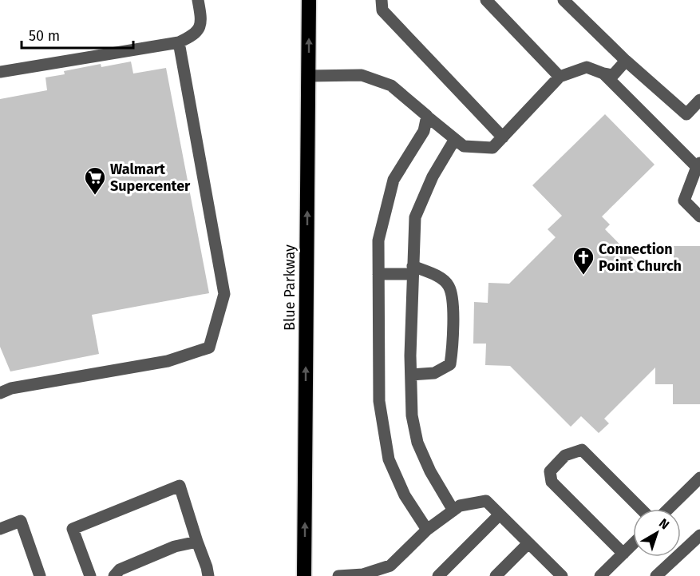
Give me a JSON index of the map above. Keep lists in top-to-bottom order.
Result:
{
  "streets": {
    "highway": ["Blue Parkway"]
  },
  "one_way": ["Blue Parkway"],
  "places": {
    "supermarket": ["Walmart Supercenter"],
    "church": ["Connection Point Church"]
  },
  "scale_bar": "50 m",
  "north": "top right"
}
